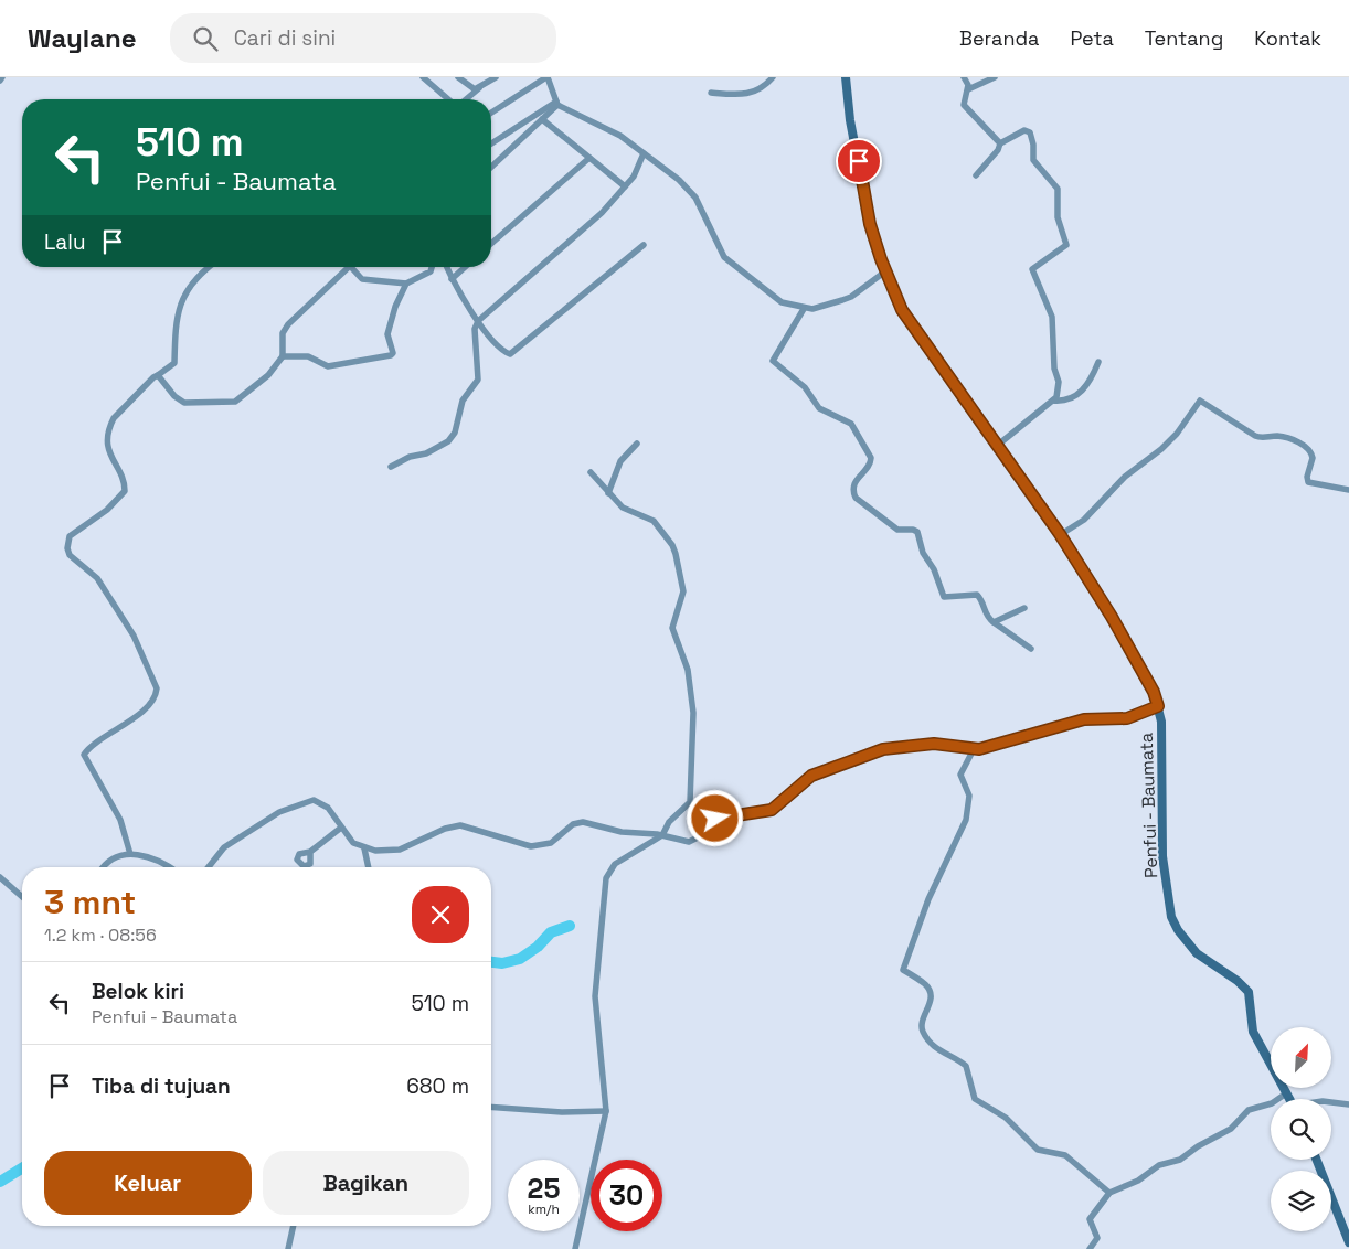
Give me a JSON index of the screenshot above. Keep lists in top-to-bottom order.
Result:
{
  "streets": {
    "street": ["Penfui - Baumata"]
  },
  "north": "top right",
  "page": {
    "header": "Waylane",
    "search": "Cari di sini",
    "nav": [
      "Beranda",
      "Peta",
      "Tentang",
      "Kontak"
    ],
    "turn": ["510 m", "Penfui - Baumata"],
    "then": "Lalu",
    "heading": ["3 mnt", "1.2 km · 08:56"],
    "list": [
      {
        "name": "Belok kiri",
        "note": "Penfui - Baumata",
        "value": "510 m"
      },
      {
        "name": "Tiba di tujuan",
        "value": "680 m"
      }
    ],
    "buttons": ["Keluar", "Bagikan"],
    "speed": "25 km/h",
    "limit": "30"
  }
}
